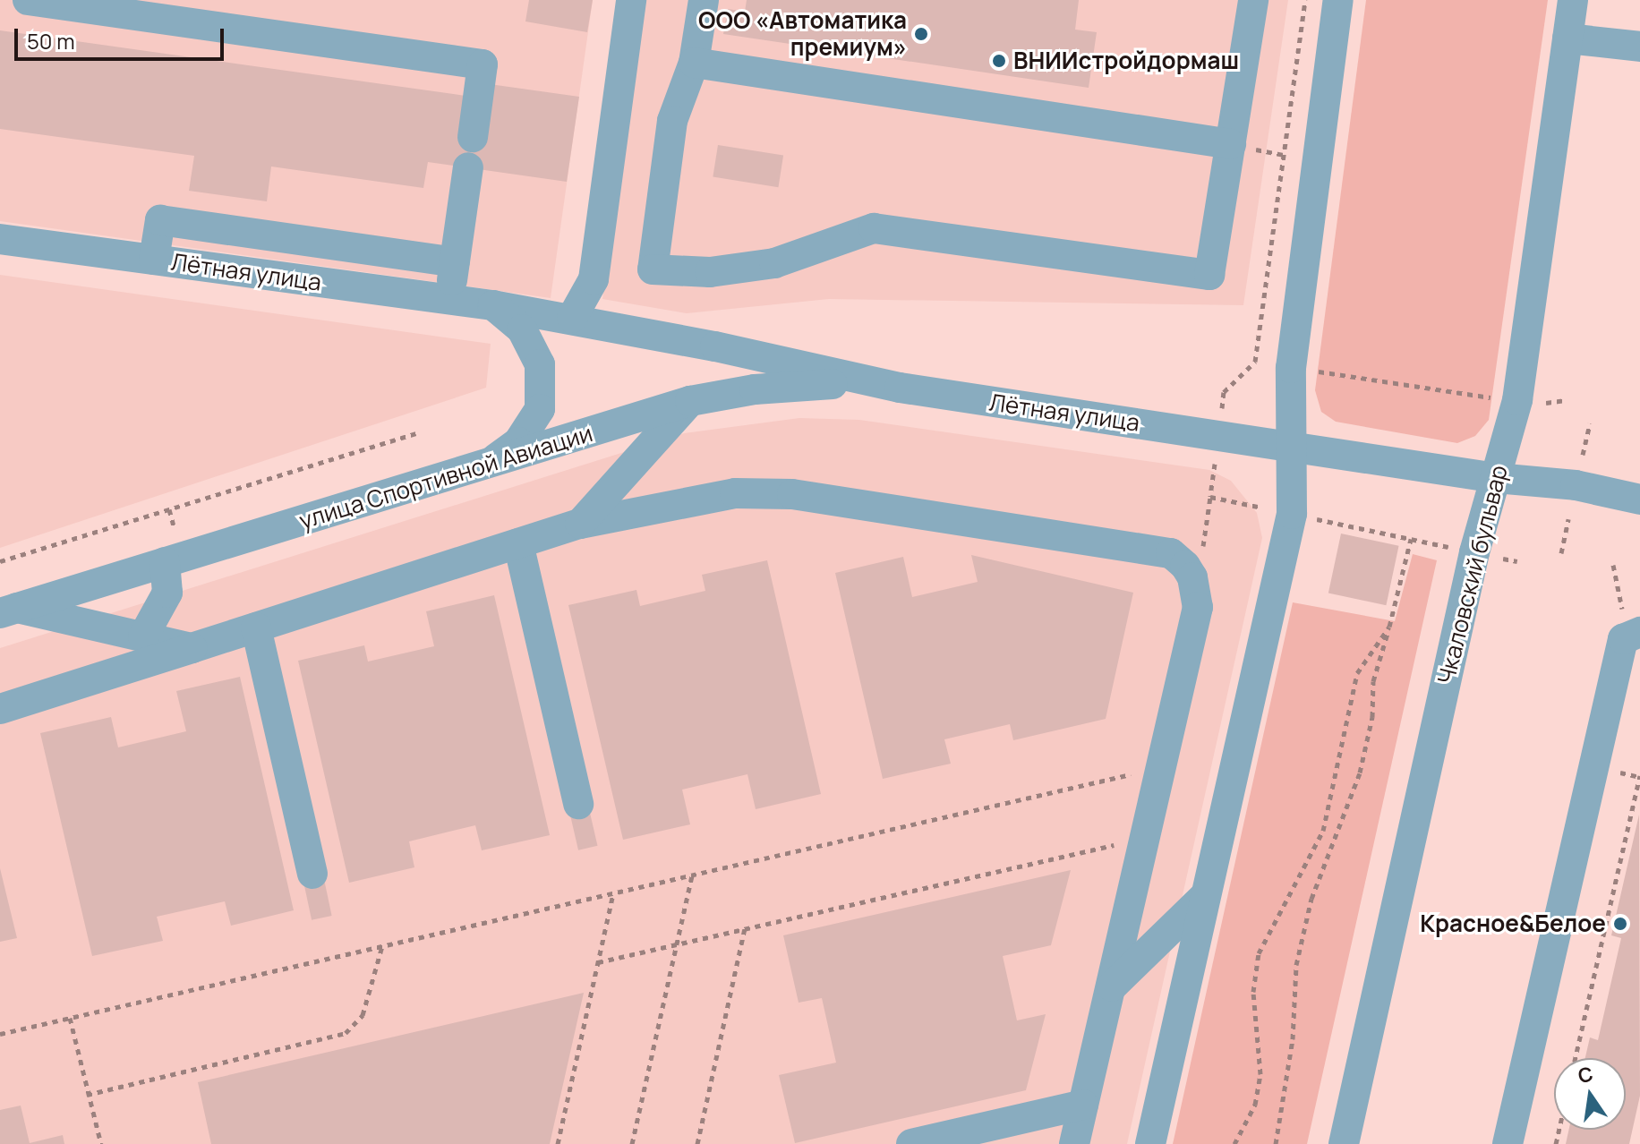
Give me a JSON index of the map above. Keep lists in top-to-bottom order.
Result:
{
  "streets": {
    "street": ["Лётная улица", "улица Спортивной Авиации", "Чкаловский бульвар"]
  },
  "crossings": [
    ["Лётная улица", "улица Спортивной Авиации"],
    ["Лётная улица", "Чкаловский бульвар"]
  ],
  "places": ["ООО «Автоматика премиум»", "ВНИИстройдормаш", "Красное&Белое"],
  "scale_bar": "50 m",
  "north": "top"
}
